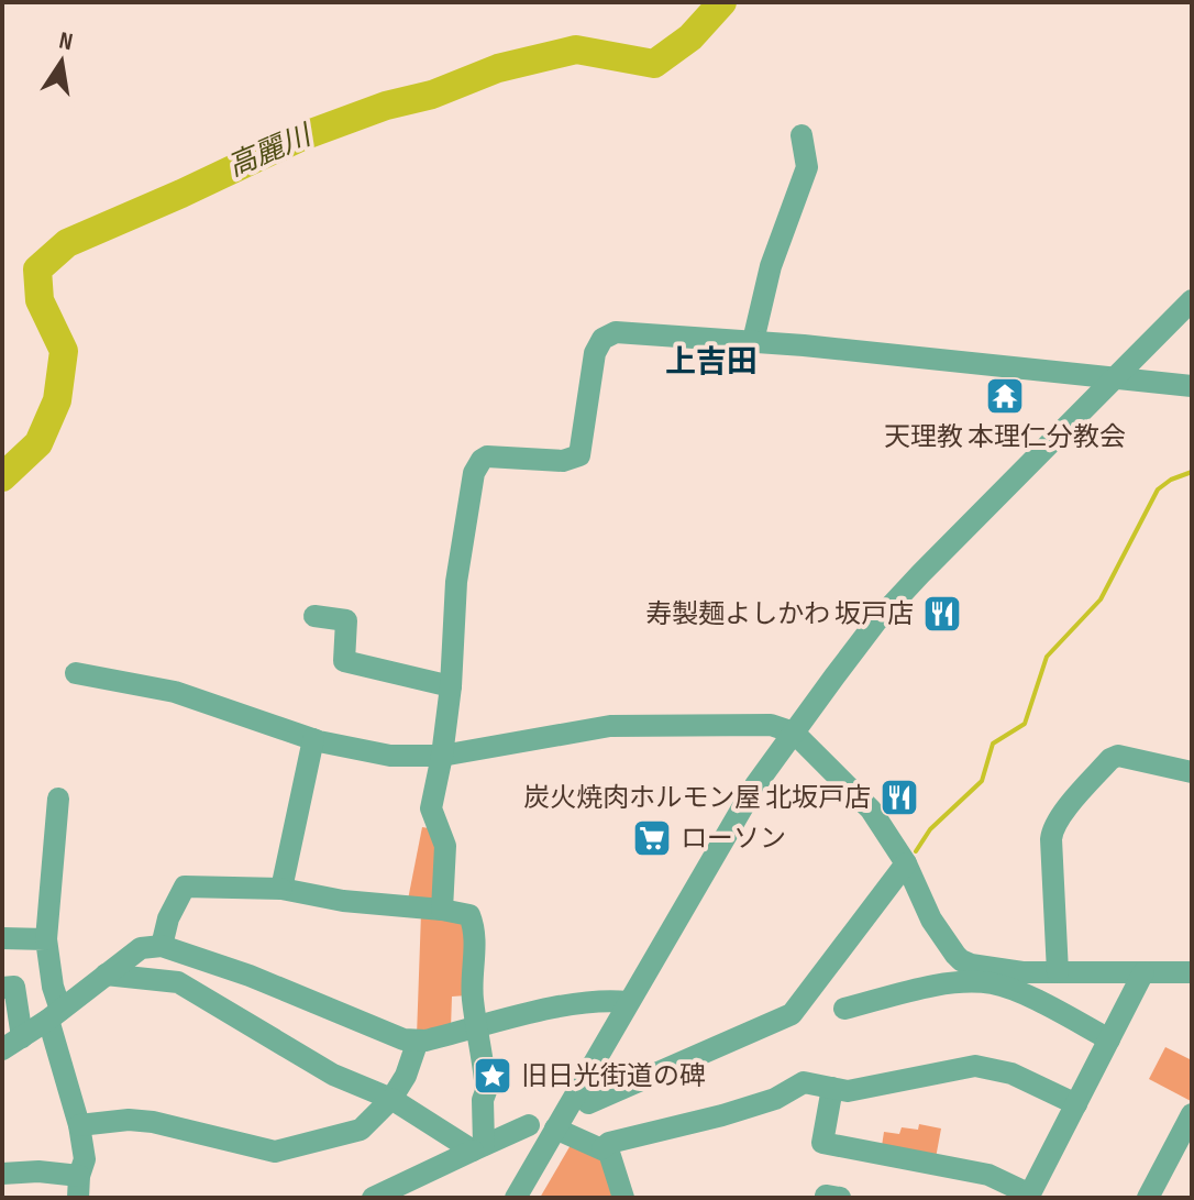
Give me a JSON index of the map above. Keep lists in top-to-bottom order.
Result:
{
  "districts": ["上吉田"],
  "water": ["高麗川"],
  "places": {
    "temple": ["天理教 本理仁分教会"],
    "restaurant": ["寿製麺よしかわ 坂戸店", "炭火焼肉ホルモン屋 北坂戸店"],
    "supermarket": ["ローソン"],
    "place": ["旧日光街道の碑"]
  },
  "north": "top"
}
